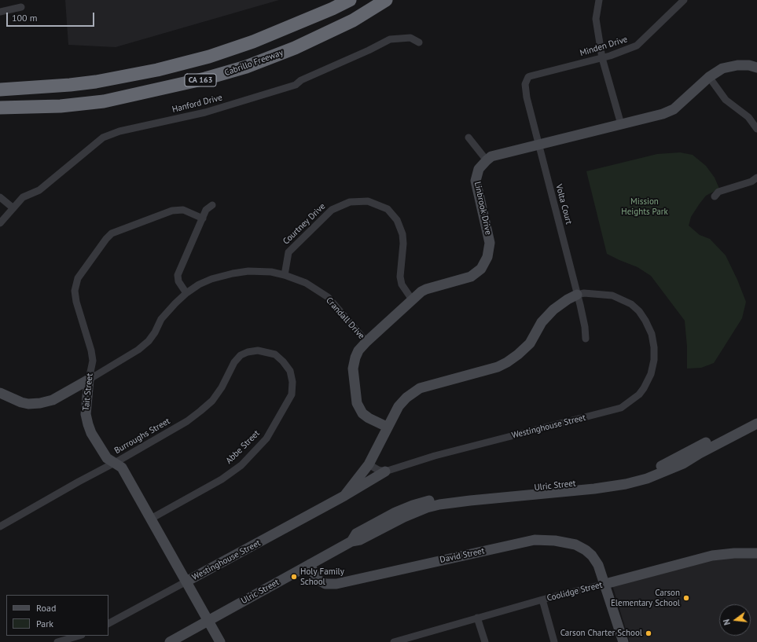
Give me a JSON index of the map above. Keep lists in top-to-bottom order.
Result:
{
  "streets": {
    "highway": ["Cabrillo Freeway", "CA 163"],
    "street": [
      "Minden Drive",
      "Hanford Drive",
      "Volta Court",
      "Linbrook Drive",
      "Courtney Drive",
      "Crandall Drive",
      "Tait Street",
      "Westinghouse Street",
      "Burroughs Street",
      "Abbe Street",
      "Ulric Street",
      "David Street",
      "Coolidge Street"
    ]
  },
  "crossings": [
    ["Minden Drive", "Volta Court"],
    ["Volta Court", "Westinghouse Street"],
    ["Linbrook Drive", "Courtney Drive"],
    ["Linbrook Drive", "Crandall Drive"],
    ["Courtney Drive", "Crandall Drive"],
    ["Crandall Drive", "Tait Street"],
    ["Tait Street", "Westinghouse Street"],
    ["Tait Street", "Burroughs Street"],
    ["Tait Street", "Abbe Street"],
    ["Tait Street", "Ulric Street"],
    ["Burroughs Street", "Abbe Street"],
    ["Ulric Street", "David Street"],
    ["David Street", "Coolidge Street"]
  ],
  "parks": ["Mission Heights Park"],
  "places": ["Holy Family School", "Carson Elementary School", "Carson Charter School"],
  "legend": ["Road", "Park"],
  "scale_bar": "100 m",
  "north": "left"
}
